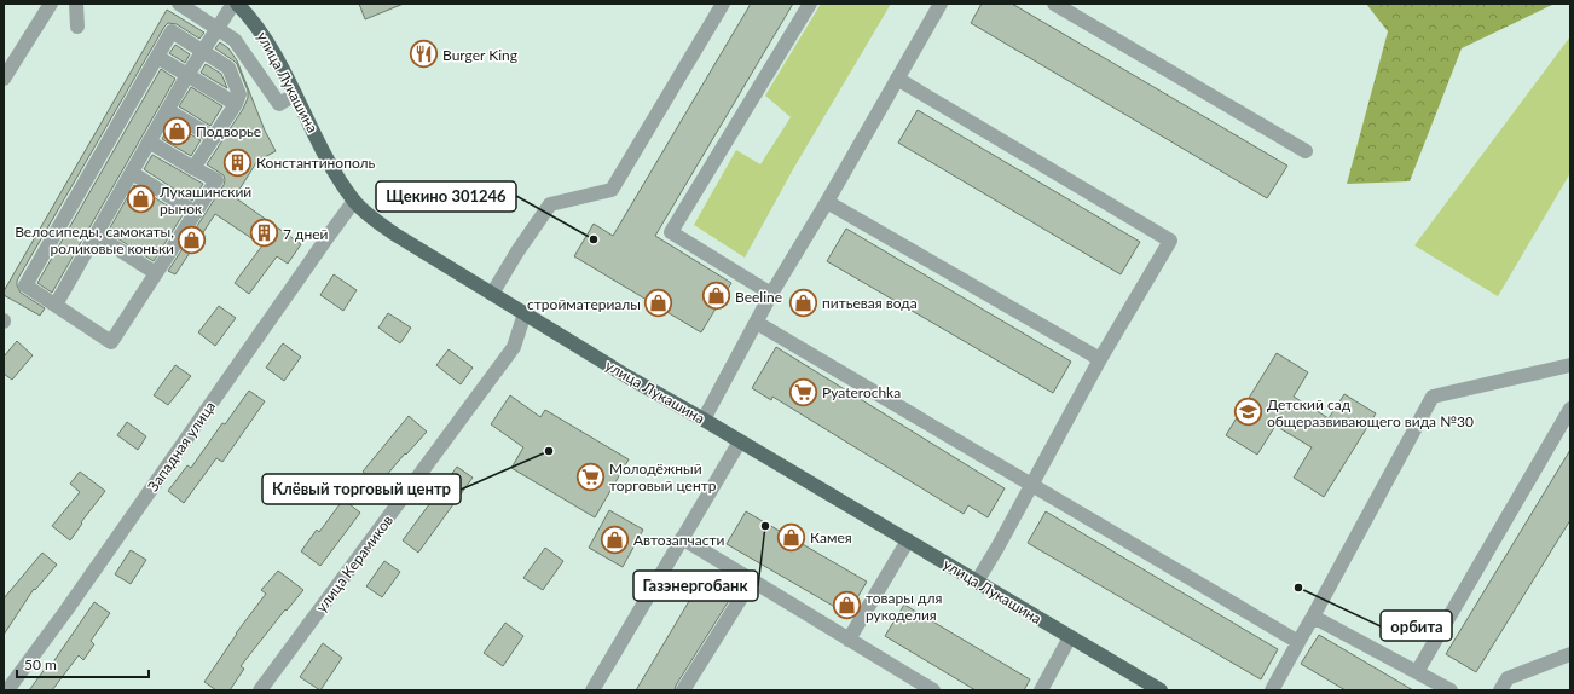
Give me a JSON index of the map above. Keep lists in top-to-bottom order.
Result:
{
  "streets": {
    "main road": ["улица Лукашина"],
    "street": ["Западная улица", "улица Керамиков"]
  },
  "crossings": [
    ["улица Лукашина", "Западная улица"],
    ["улица Лукашина", "улица Керамиков"]
  ],
  "places": {
    "restaurant": ["Burger King"],
    "shop": [
      "Подворье",
      "Лукашинский рынок",
      "Велосипеды, самокаты, роликовые коньки",
      "Beeline",
      "питьевая вода",
      "стройматериалы",
      "Камея",
      "Автозапчасти",
      "товары для рукоделия"
    ],
    "building": ["Константинополь", "7 дней"],
    "other": [
      "Щекино 301246",
      "Клёвый торговый центр",
      "Газэнергобанк",
      "орбита"
    ],
    "supermarket": ["Pyaterochka", "Молодёжный торговый центр"],
    "school or university": ["Детский сад общеразвивающего вида №30"]
  },
  "scale_bar": "50 m"
}
